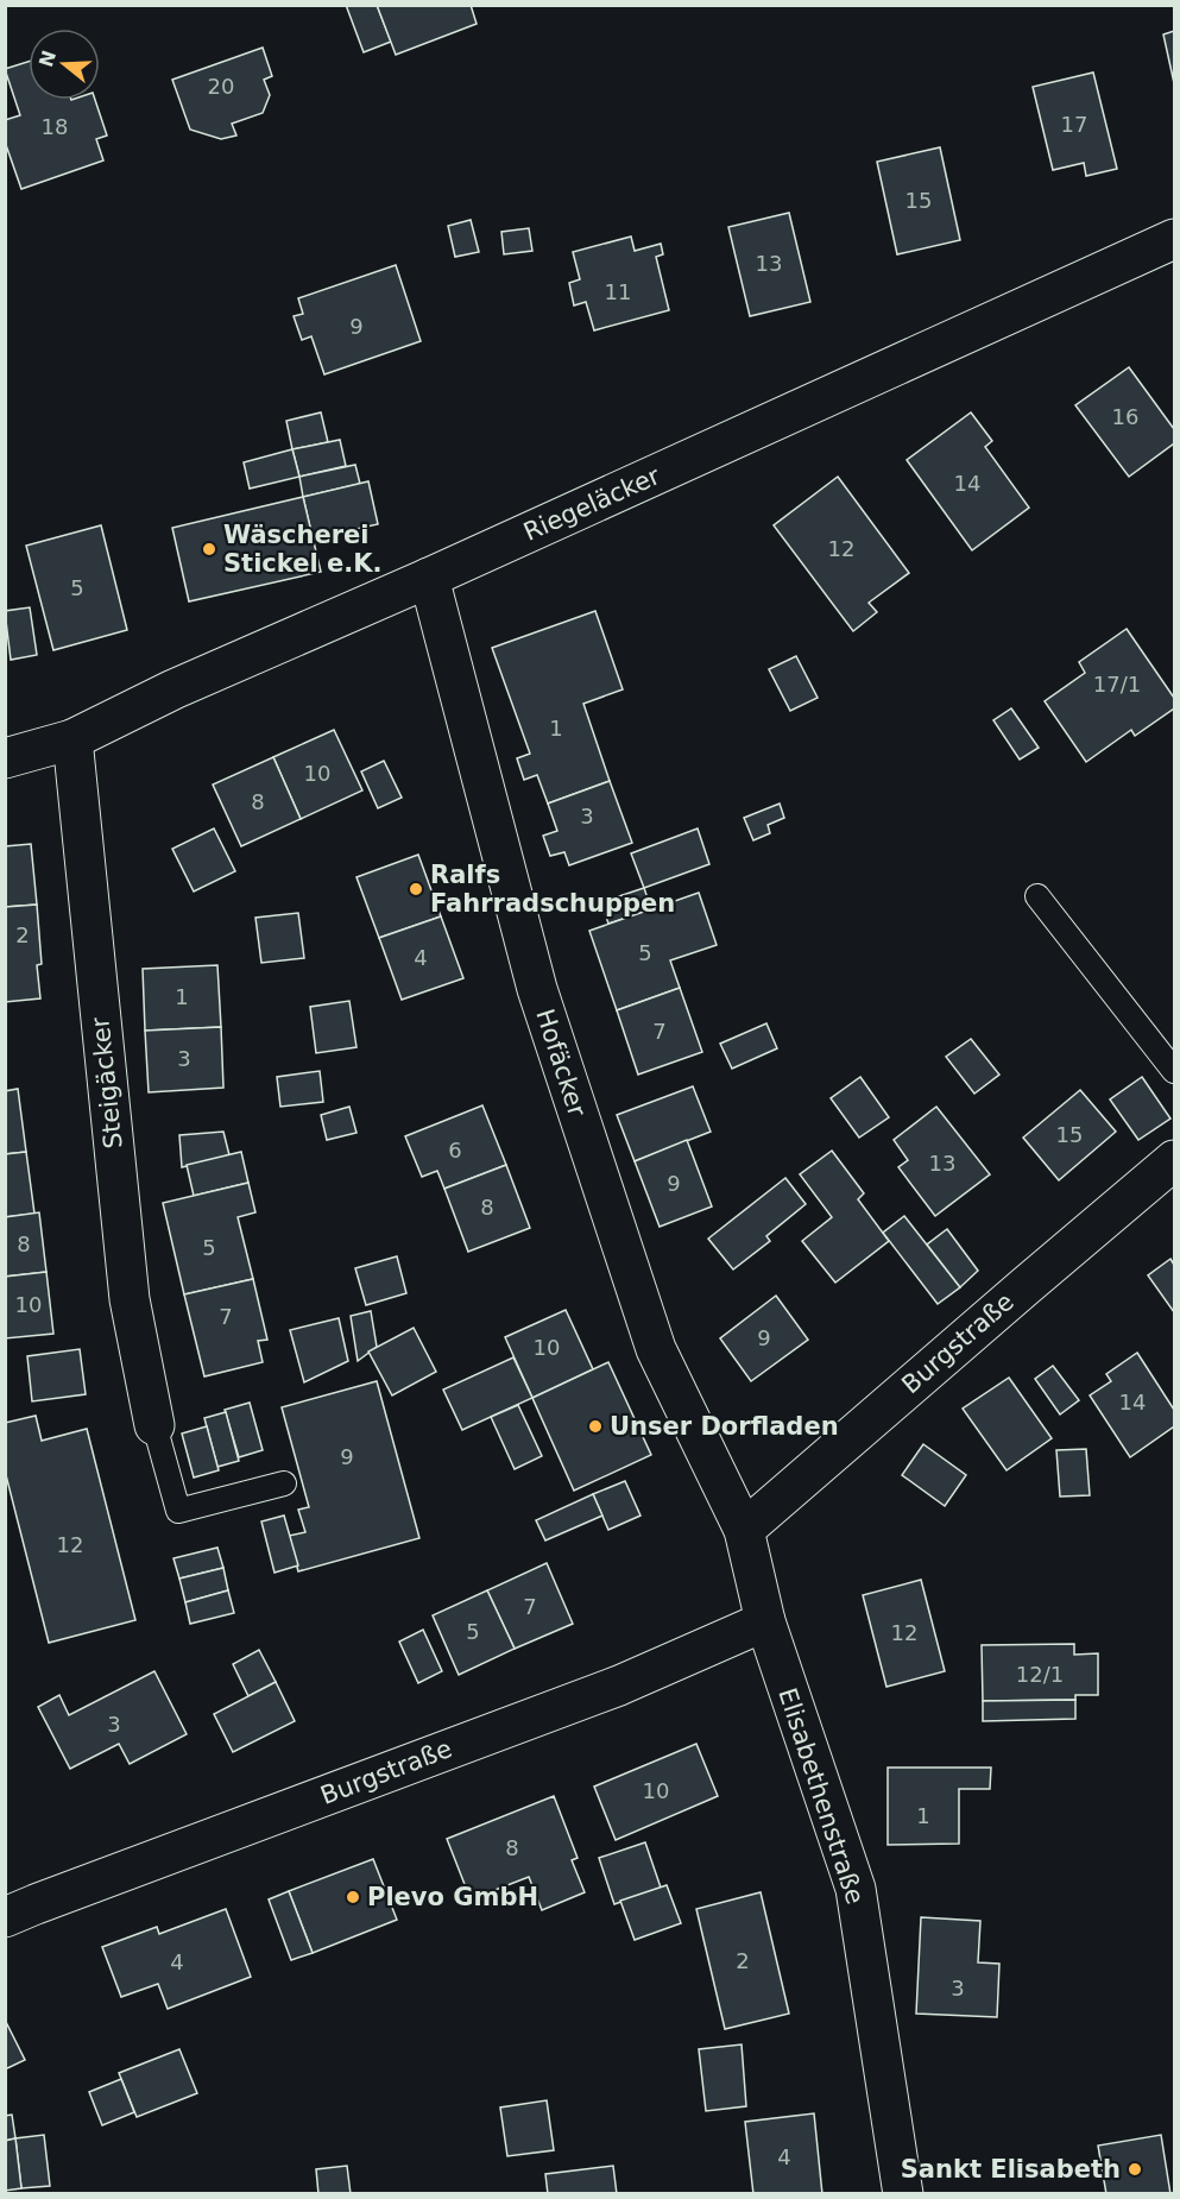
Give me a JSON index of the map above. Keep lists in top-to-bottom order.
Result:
{
  "streets": {
    "street": [
      "Riegeläcker",
      "Hofäcker",
      "Steigäcker",
      "Burgstraße",
      "Elisabethenstraße"
    ]
  },
  "crossings": [
    ["Riegeläcker", "Hofäcker"],
    ["Riegeläcker", "Steigäcker"],
    ["Hofäcker", "Burgstraße"],
    ["Hofäcker", "Elisabethenstraße"],
    ["Burgstraße", "Elisabethenstraße"]
  ],
  "places": [
    "Wäscherei Stickel e.K.",
    "Ralfs Fahrradschuppen",
    "Unser Dorfladen",
    "Plevo GmbH",
    "Sankt Elisabeth"
  ],
  "house_numbers": [
    "20",
    "17",
    "18",
    "15",
    "13",
    "11",
    "9",
    "16",
    "14",
    "12",
    "5",
    "17/1",
    "1",
    "10",
    "8",
    "3",
    "2",
    "5",
    "4",
    "1",
    "7",
    "3",
    "15",
    "6",
    "13",
    "9",
    "8",
    "8",
    "5",
    "10",
    "7",
    "9",
    "10",
    "14",
    "9",
    "12",
    "7",
    "5",
    "12",
    "12/1",
    "3",
    "10",
    "1",
    "8",
    "2",
    "4",
    "3",
    "4"
  ],
  "north": "left"
}
